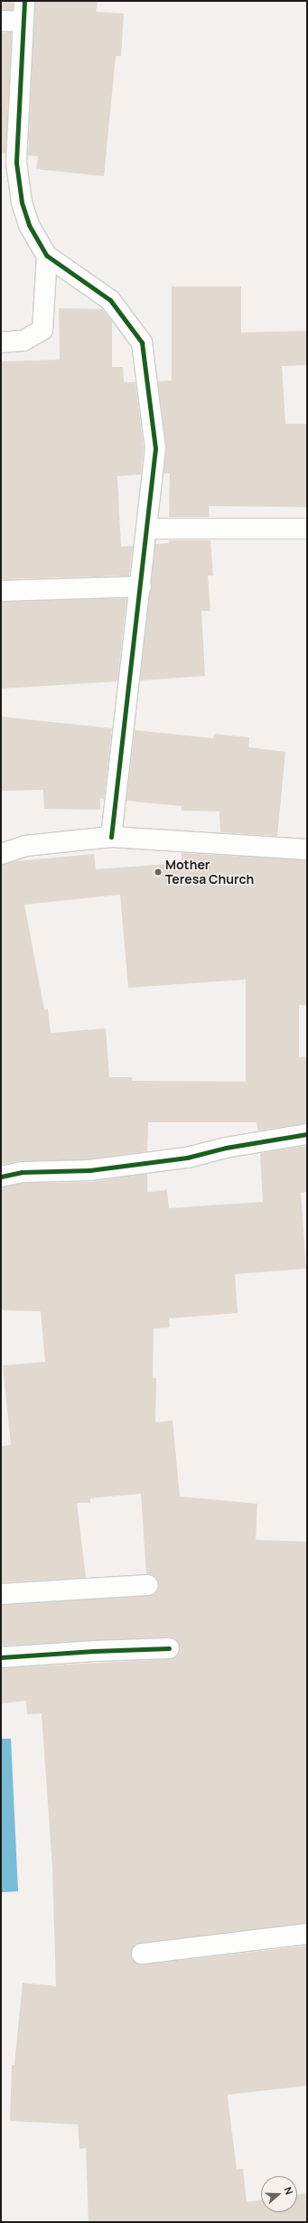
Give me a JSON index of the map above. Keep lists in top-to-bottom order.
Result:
{
  "places": ["Mother Teresa Church"],
  "north": "right"
}
